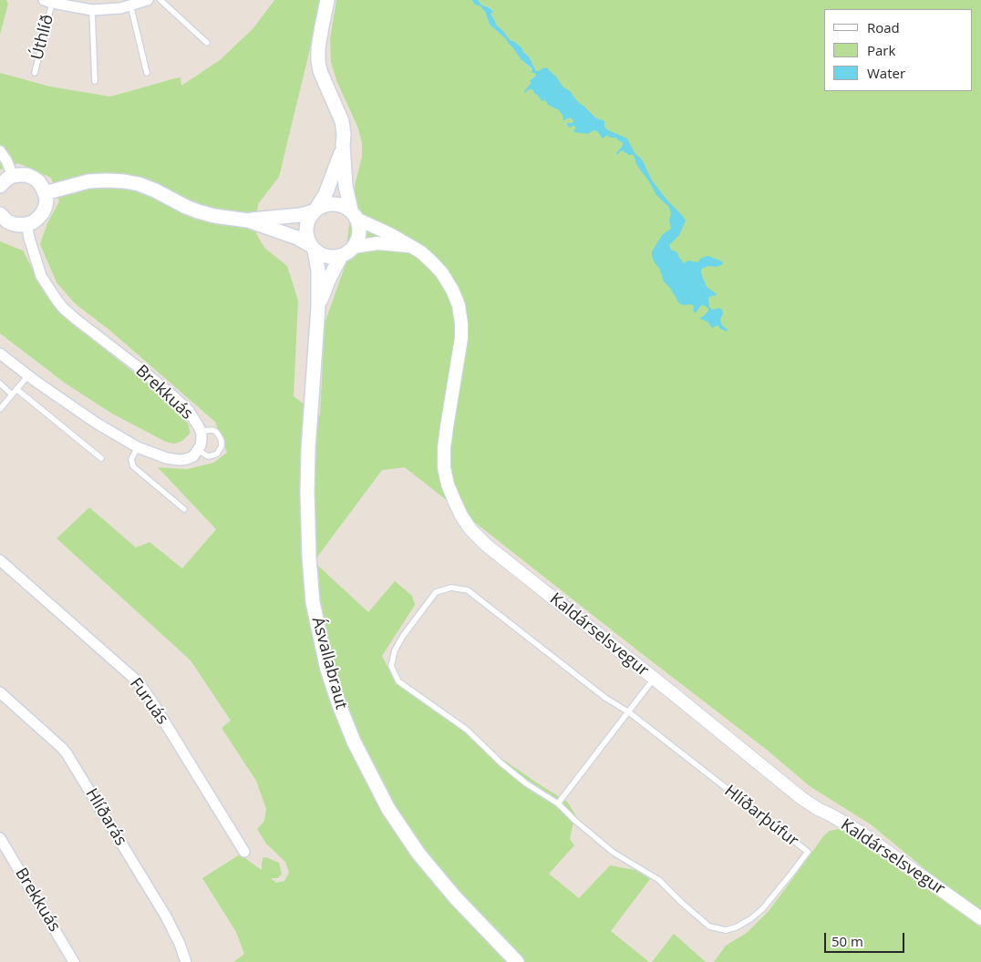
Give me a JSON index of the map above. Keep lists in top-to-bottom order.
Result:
{
  "streets": {
    "main road": ["Ásvallabraut"],
    "street": [
      "Úthlíð",
      "Brekkuás",
      "Kaldárselsvegur",
      "Furuás",
      "Hlíðarás"
    ],
    "lane": ["Hlíðarþúfur"]
  },
  "crossings": [
    ["Kaldárselsvegur", "Ásvallabraut"]
  ],
  "legend": ["Road", "Park", "Water"],
  "scale_bar": "50 m"
}
